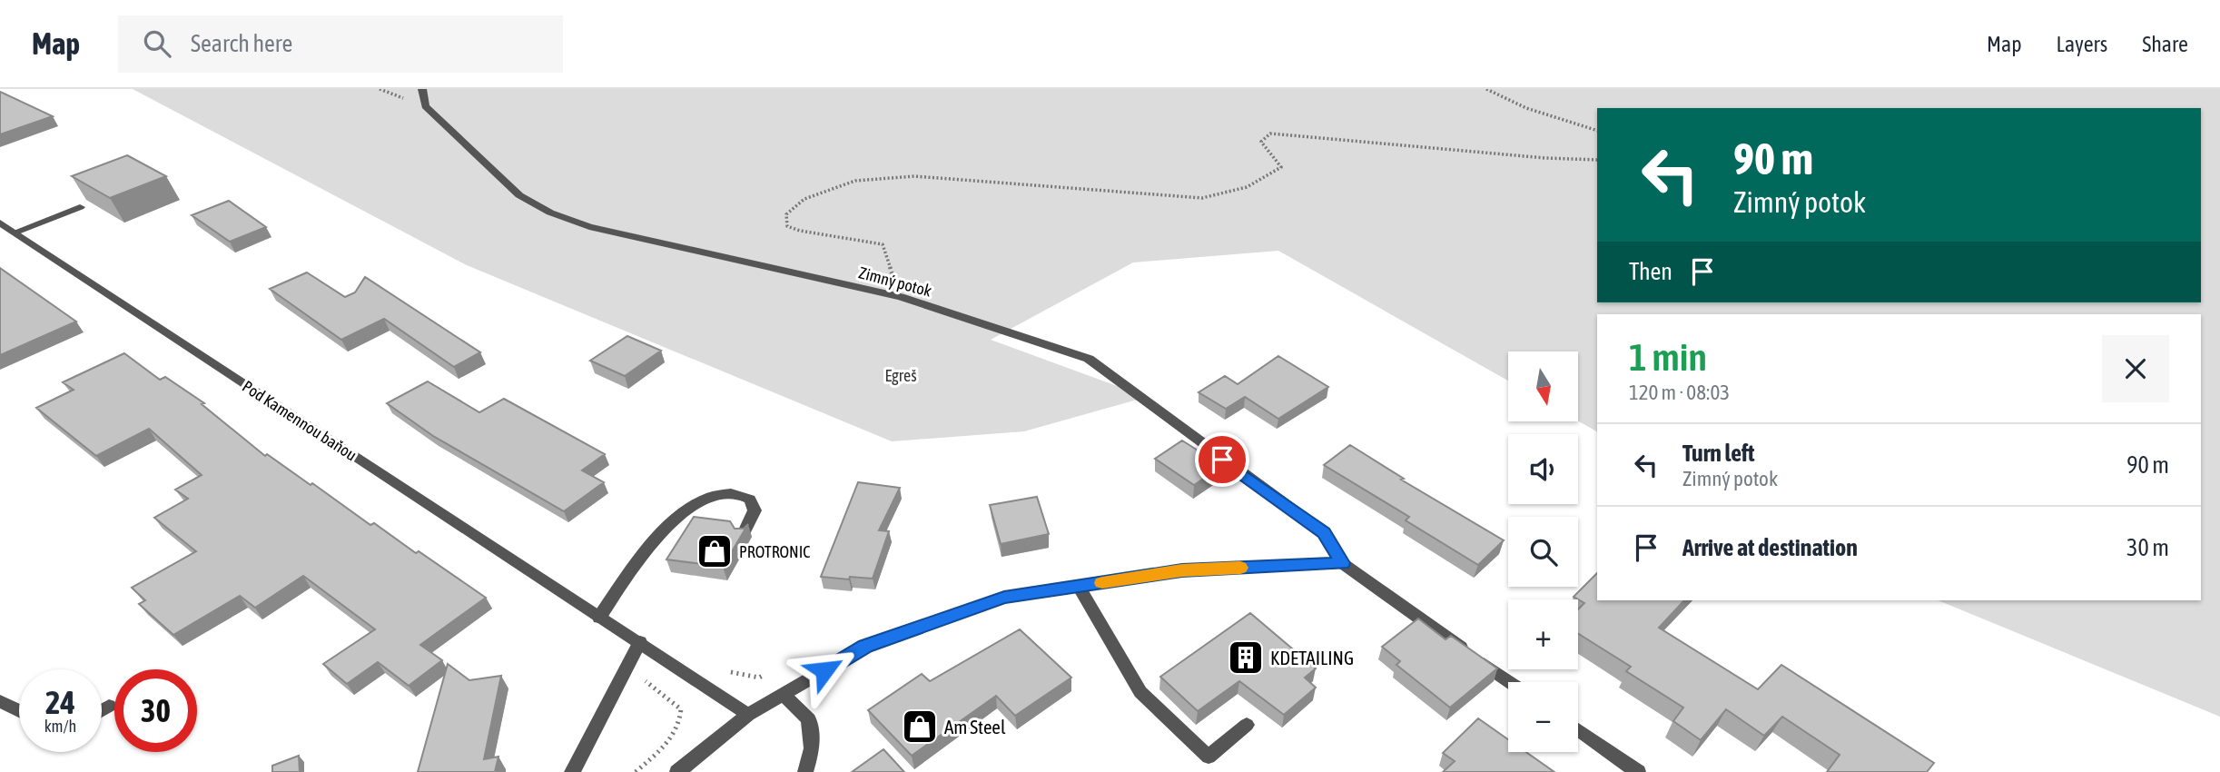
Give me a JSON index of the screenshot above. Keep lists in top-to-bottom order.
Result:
{
  "streets": {
    "street": ["Zimný potok", "Pod Kamennou baňou"]
  },
  "parks": ["Egreš"],
  "places": {
    "shop": ["PROTRONIC", "Am Steel"],
    "building": ["KDETAILING"]
  },
  "north": "bottom",
  "page": {
    "header": "Map",
    "search": "Search here",
    "nav": ["Map", "Layers", "Share"],
    "turn": ["90 m", "Zimný potok"],
    "then": "Then",
    "heading": ["1 min", "120 m · 08:03"],
    "map_buttons": ["+", "−"],
    "list": [
      {
        "name": "Turn left",
        "note": "Zimný potok",
        "value": "90 m"
      },
      {
        "name": "Arrive at destination",
        "value": "30 m"
      }
    ],
    "speed": "24 km/h",
    "limit": "30"
  }
}
